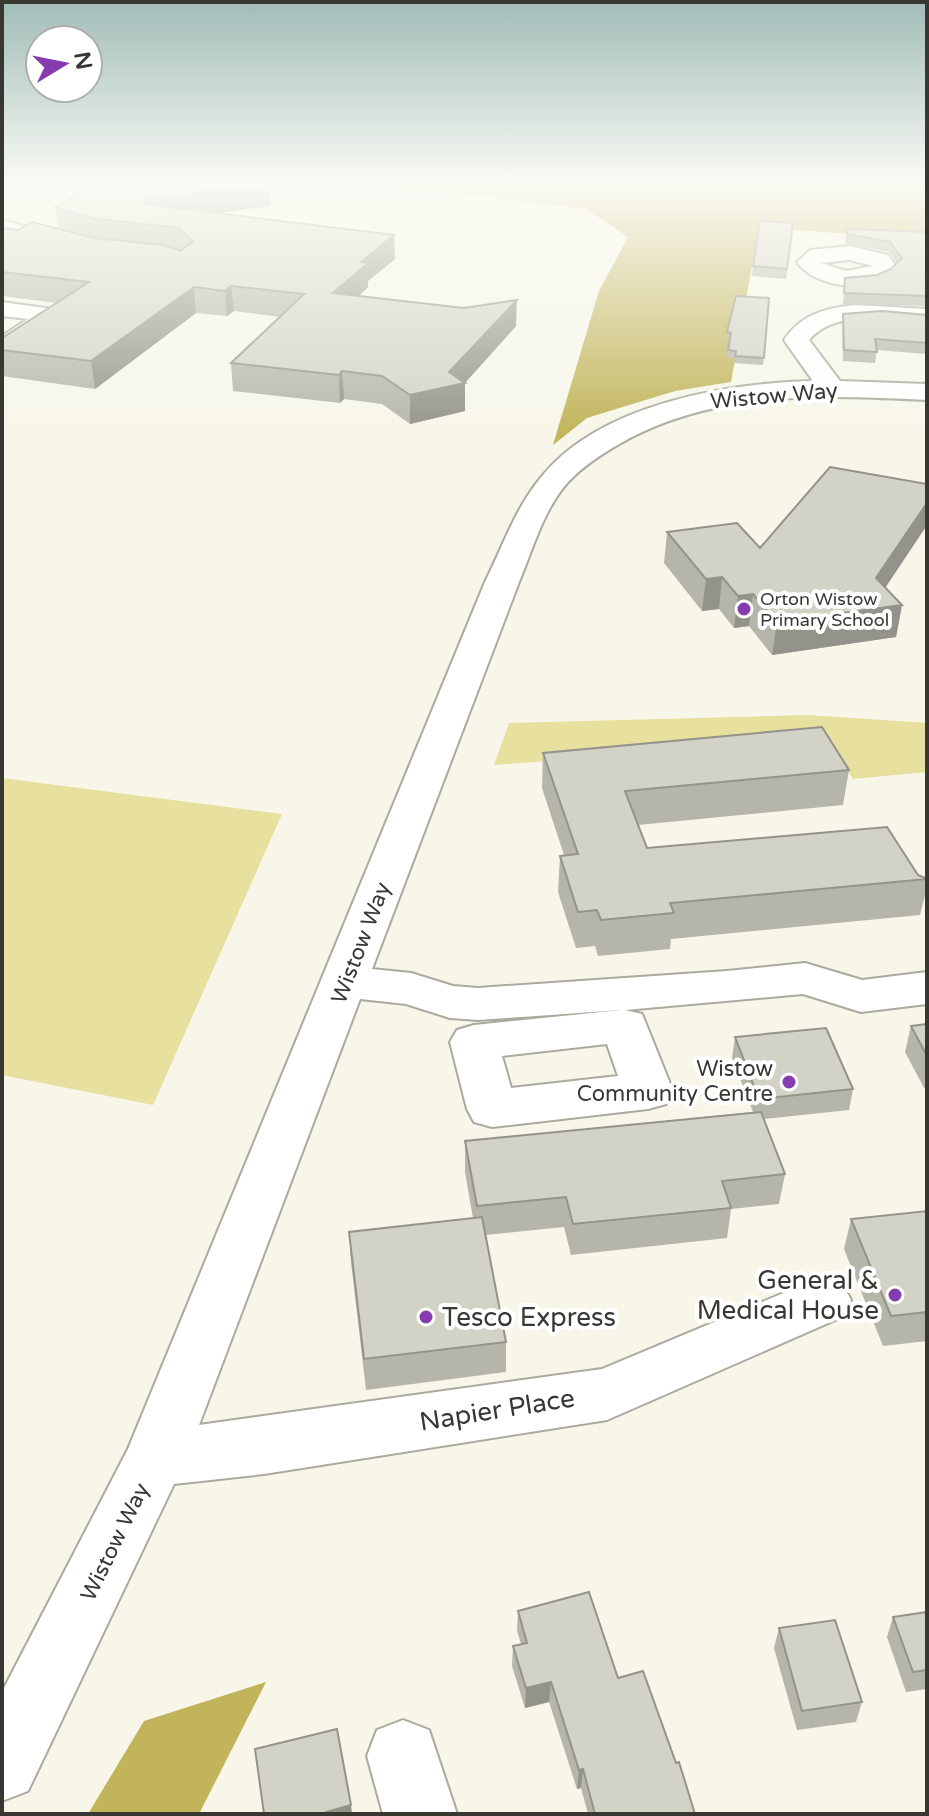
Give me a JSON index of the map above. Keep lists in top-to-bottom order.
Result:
{
  "streets": {
    "street": ["Wistow Way", "Napier Place"]
  },
  "crossings": [
    ["Wistow Way", "Napier Place"]
  ],
  "places": [
    "Orton Wistow Primary School",
    "Wistow Community Centre",
    "General & Medical House",
    "Tesco Express"
  ],
  "north": "right"
}
